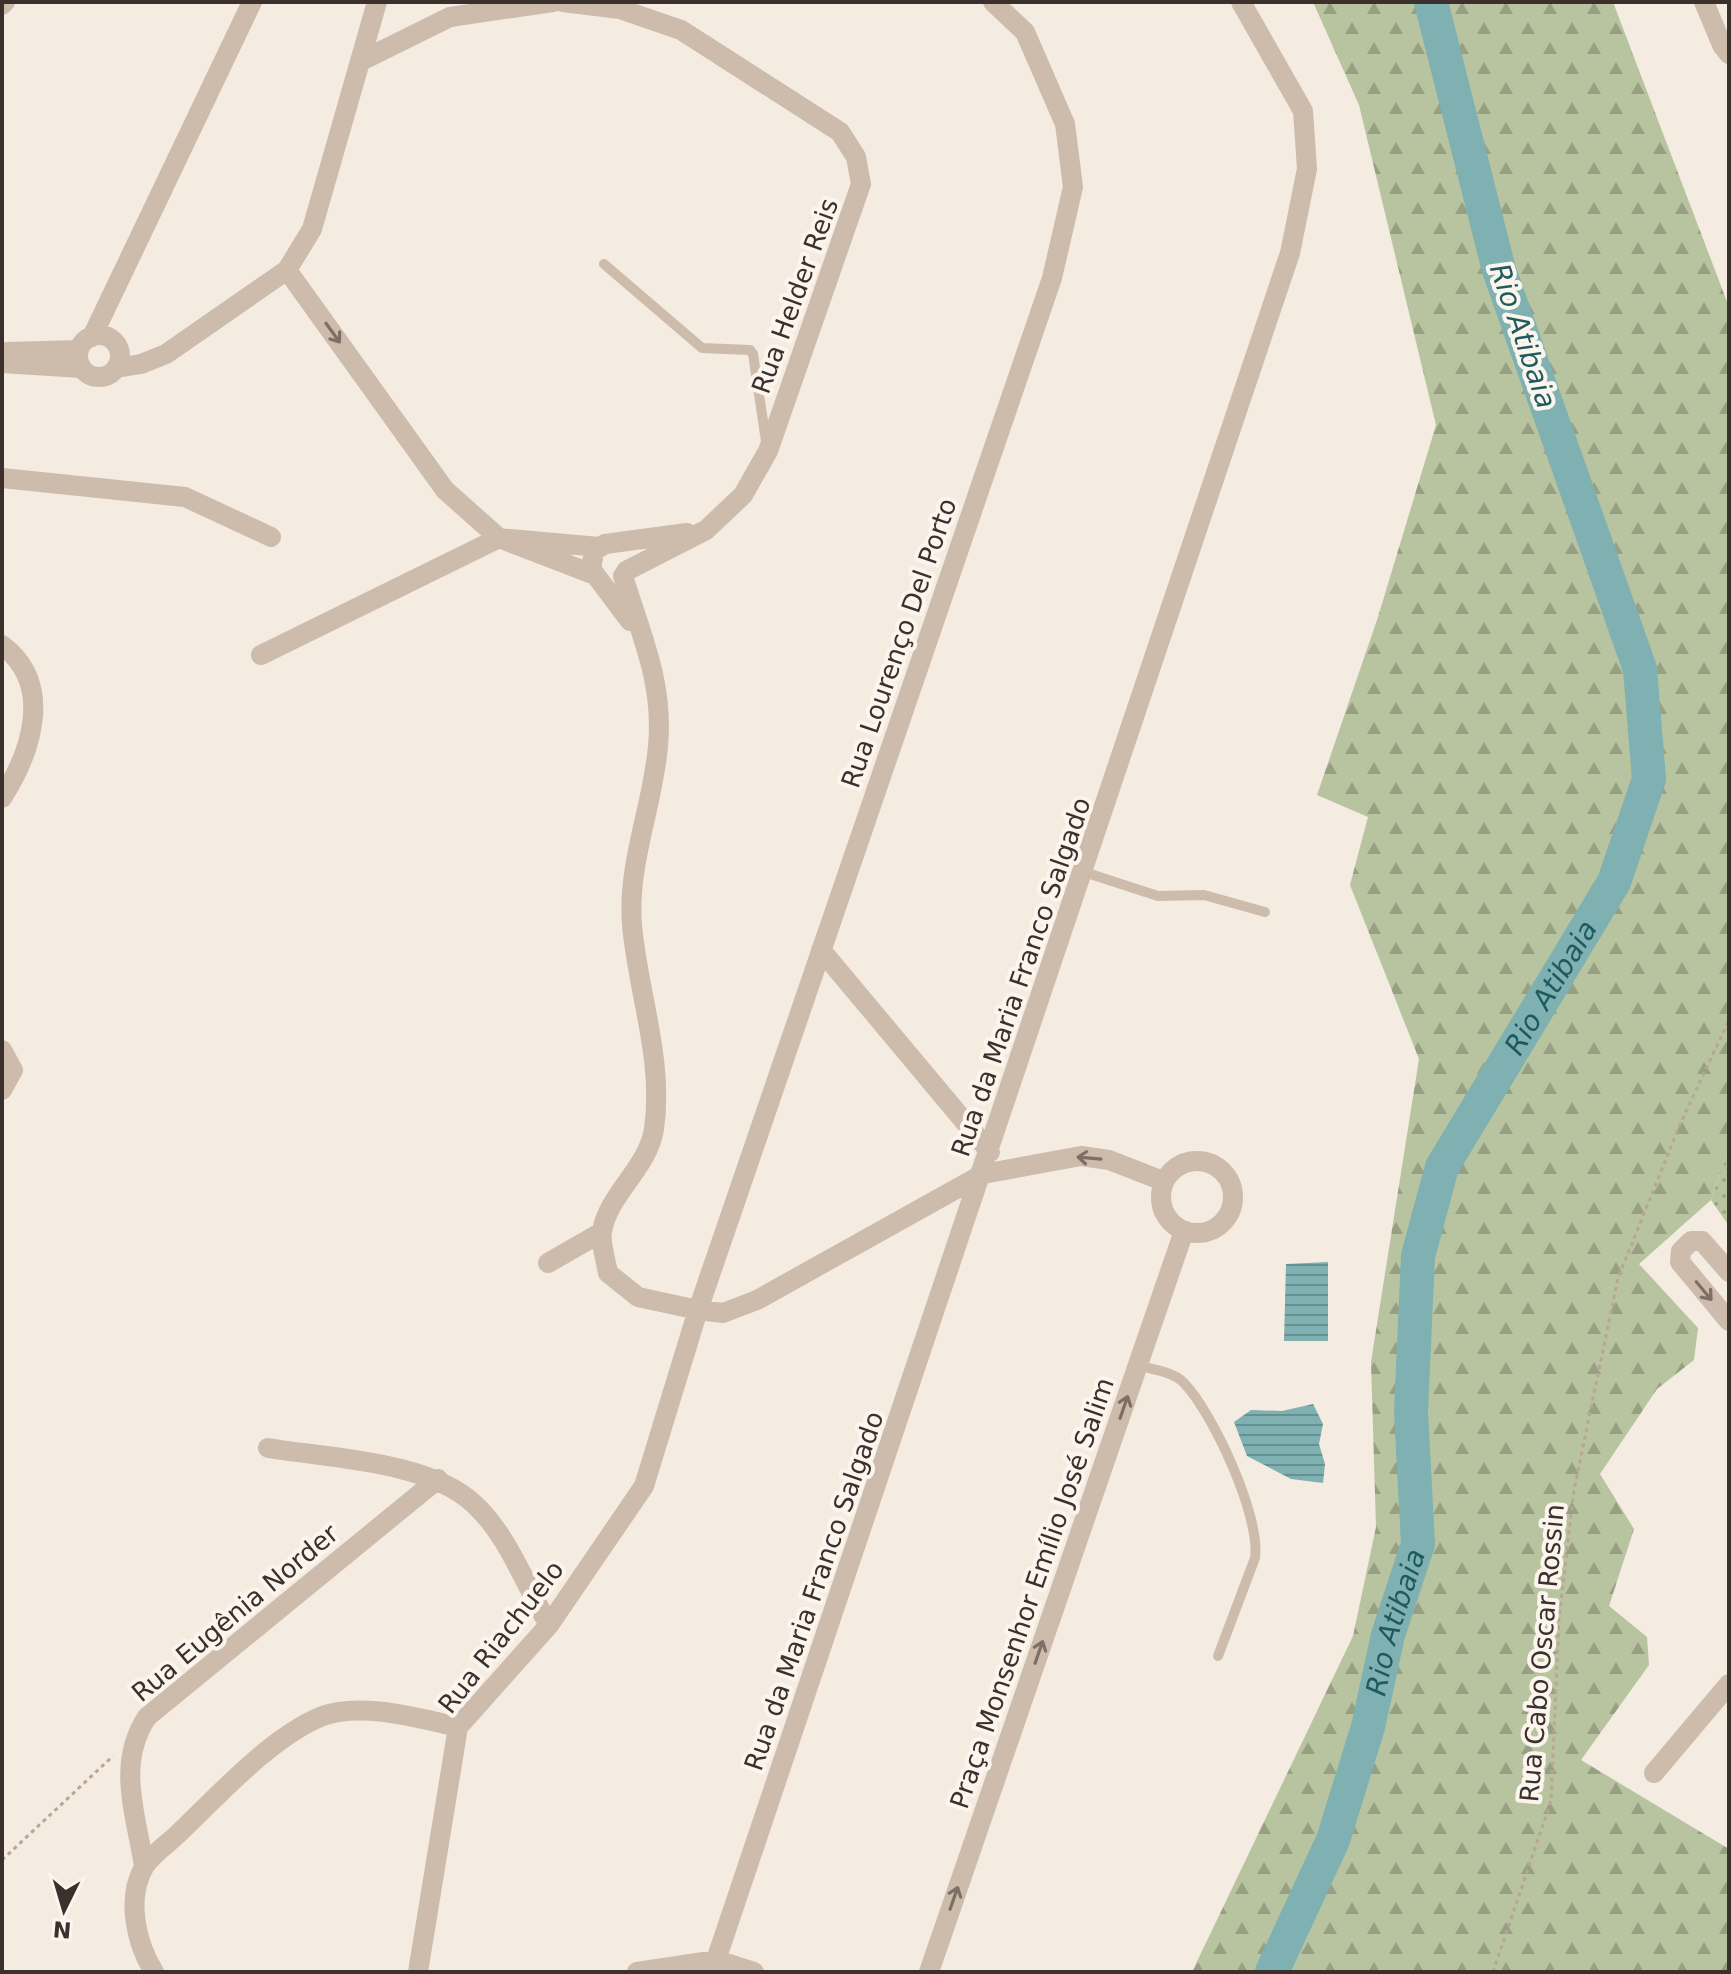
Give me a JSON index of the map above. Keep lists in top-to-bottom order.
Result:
{
  "streets": {
    "street": [
      "Rua Helder Reis",
      "Rua Lourenço Del Porto",
      "Rua da Maria Franco Salgado",
      "Praça Monsenhor Emílio José Salim",
      "Rua Eugênia Norder",
      "Rua Riachuelo"
    ],
    "path": ["Rua Cabo Oscar Rossin"]
  },
  "crossings": [
    ["Rua Lourenço Del Porto", "Rua Riachuelo"]
  ],
  "one_way": ["Praça Monsenhor Emílio José Salim"],
  "water": ["Rio Atibaia"],
  "north": "bottom"
}
